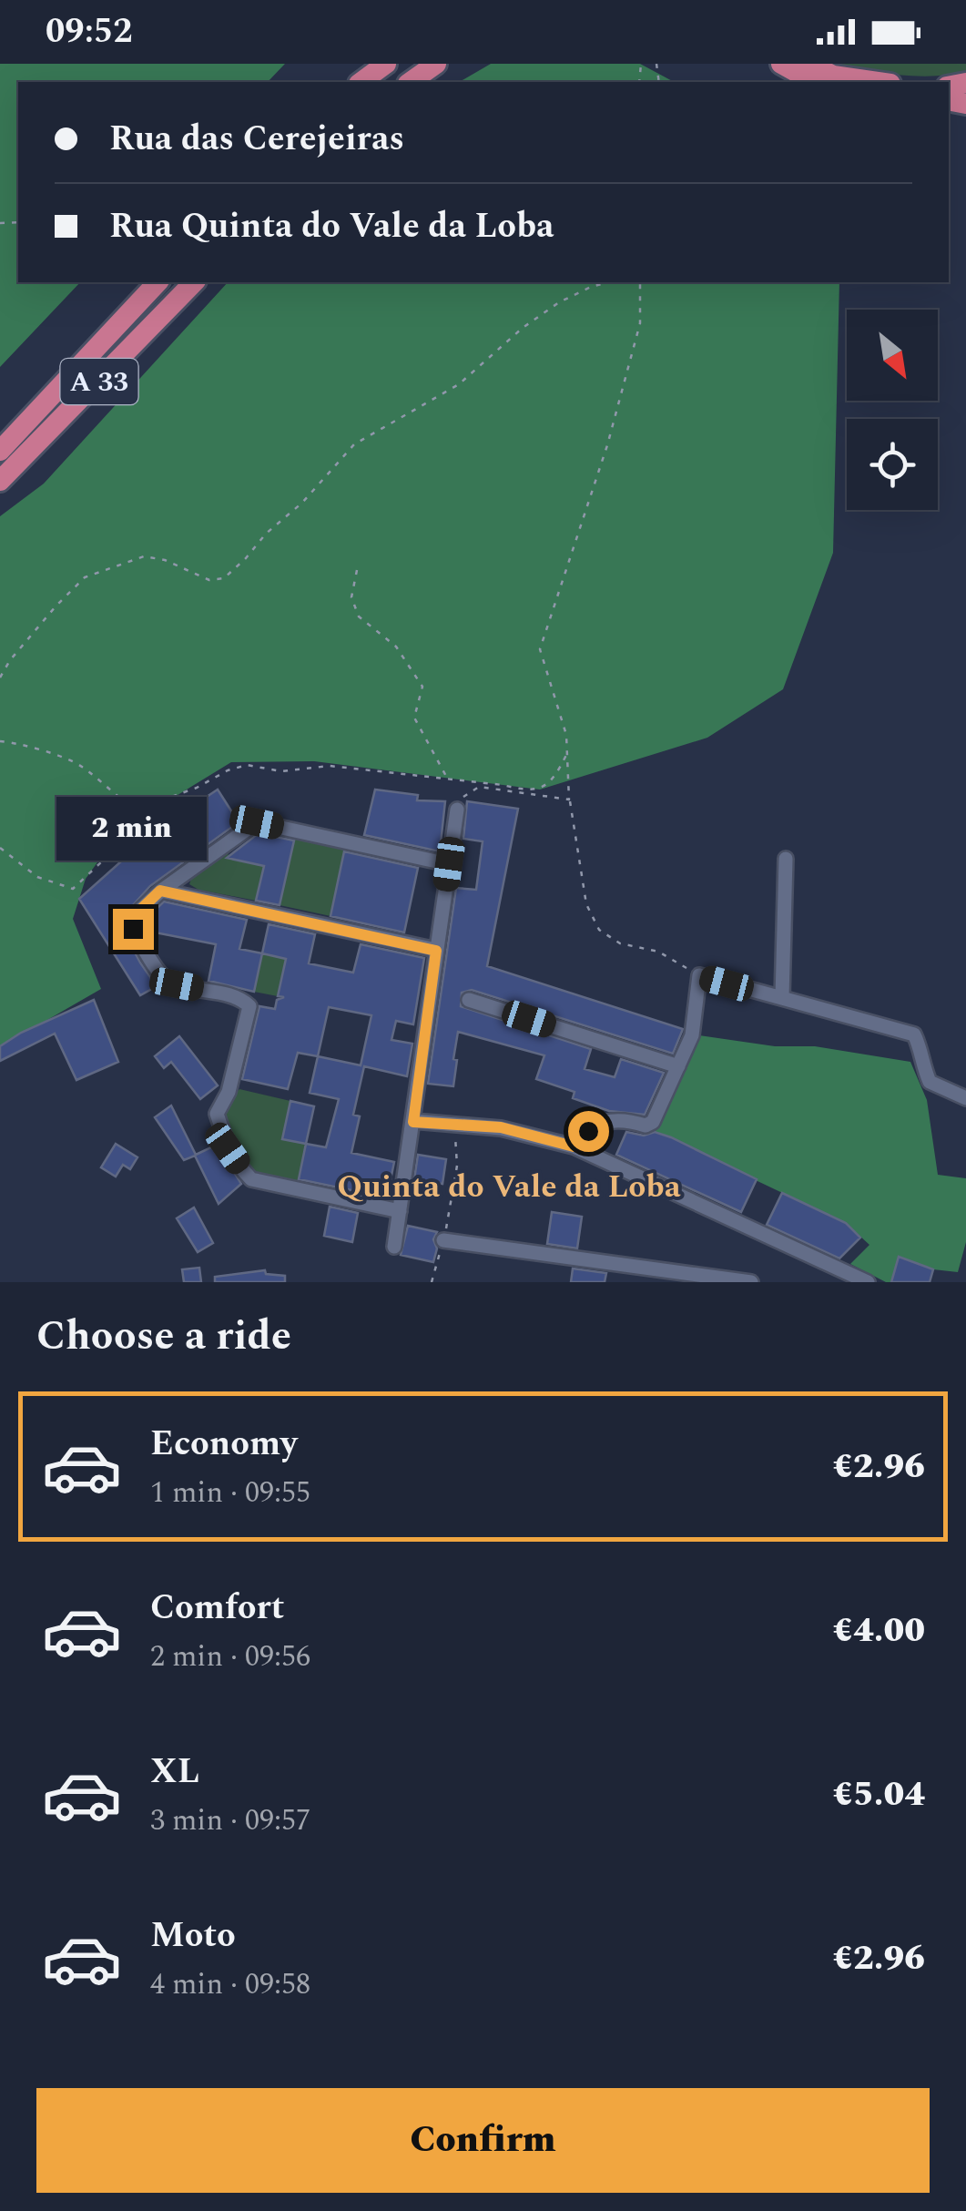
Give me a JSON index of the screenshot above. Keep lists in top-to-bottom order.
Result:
{
  "streets": {
    "highway": ["A 33"]
  },
  "districts": ["Quinta do Vale da Loba"],
  "north": "bottom right",
  "page": {
    "status": "09:52",
    "banner": ["Rua das Cerejeiras", "Rua Quinta do Vale da Loba"],
    "bubble": "2 min",
    "heading": "Choose a ride",
    "list": [
      {
        "name": "Economy",
        "note": "1 min · 09:55",
        "value": "€2.96"
      },
      {
        "name": "Comfort",
        "note": "2 min · 09:56",
        "value": "€4.00"
      },
      {
        "name": "XL",
        "note": "3 min · 09:57",
        "value": "€5.04"
      },
      {
        "name": "Moto",
        "note": "4 min · 09:58",
        "value": "€2.96"
      }
    ],
    "buttons": "Confirm"
  }
}
